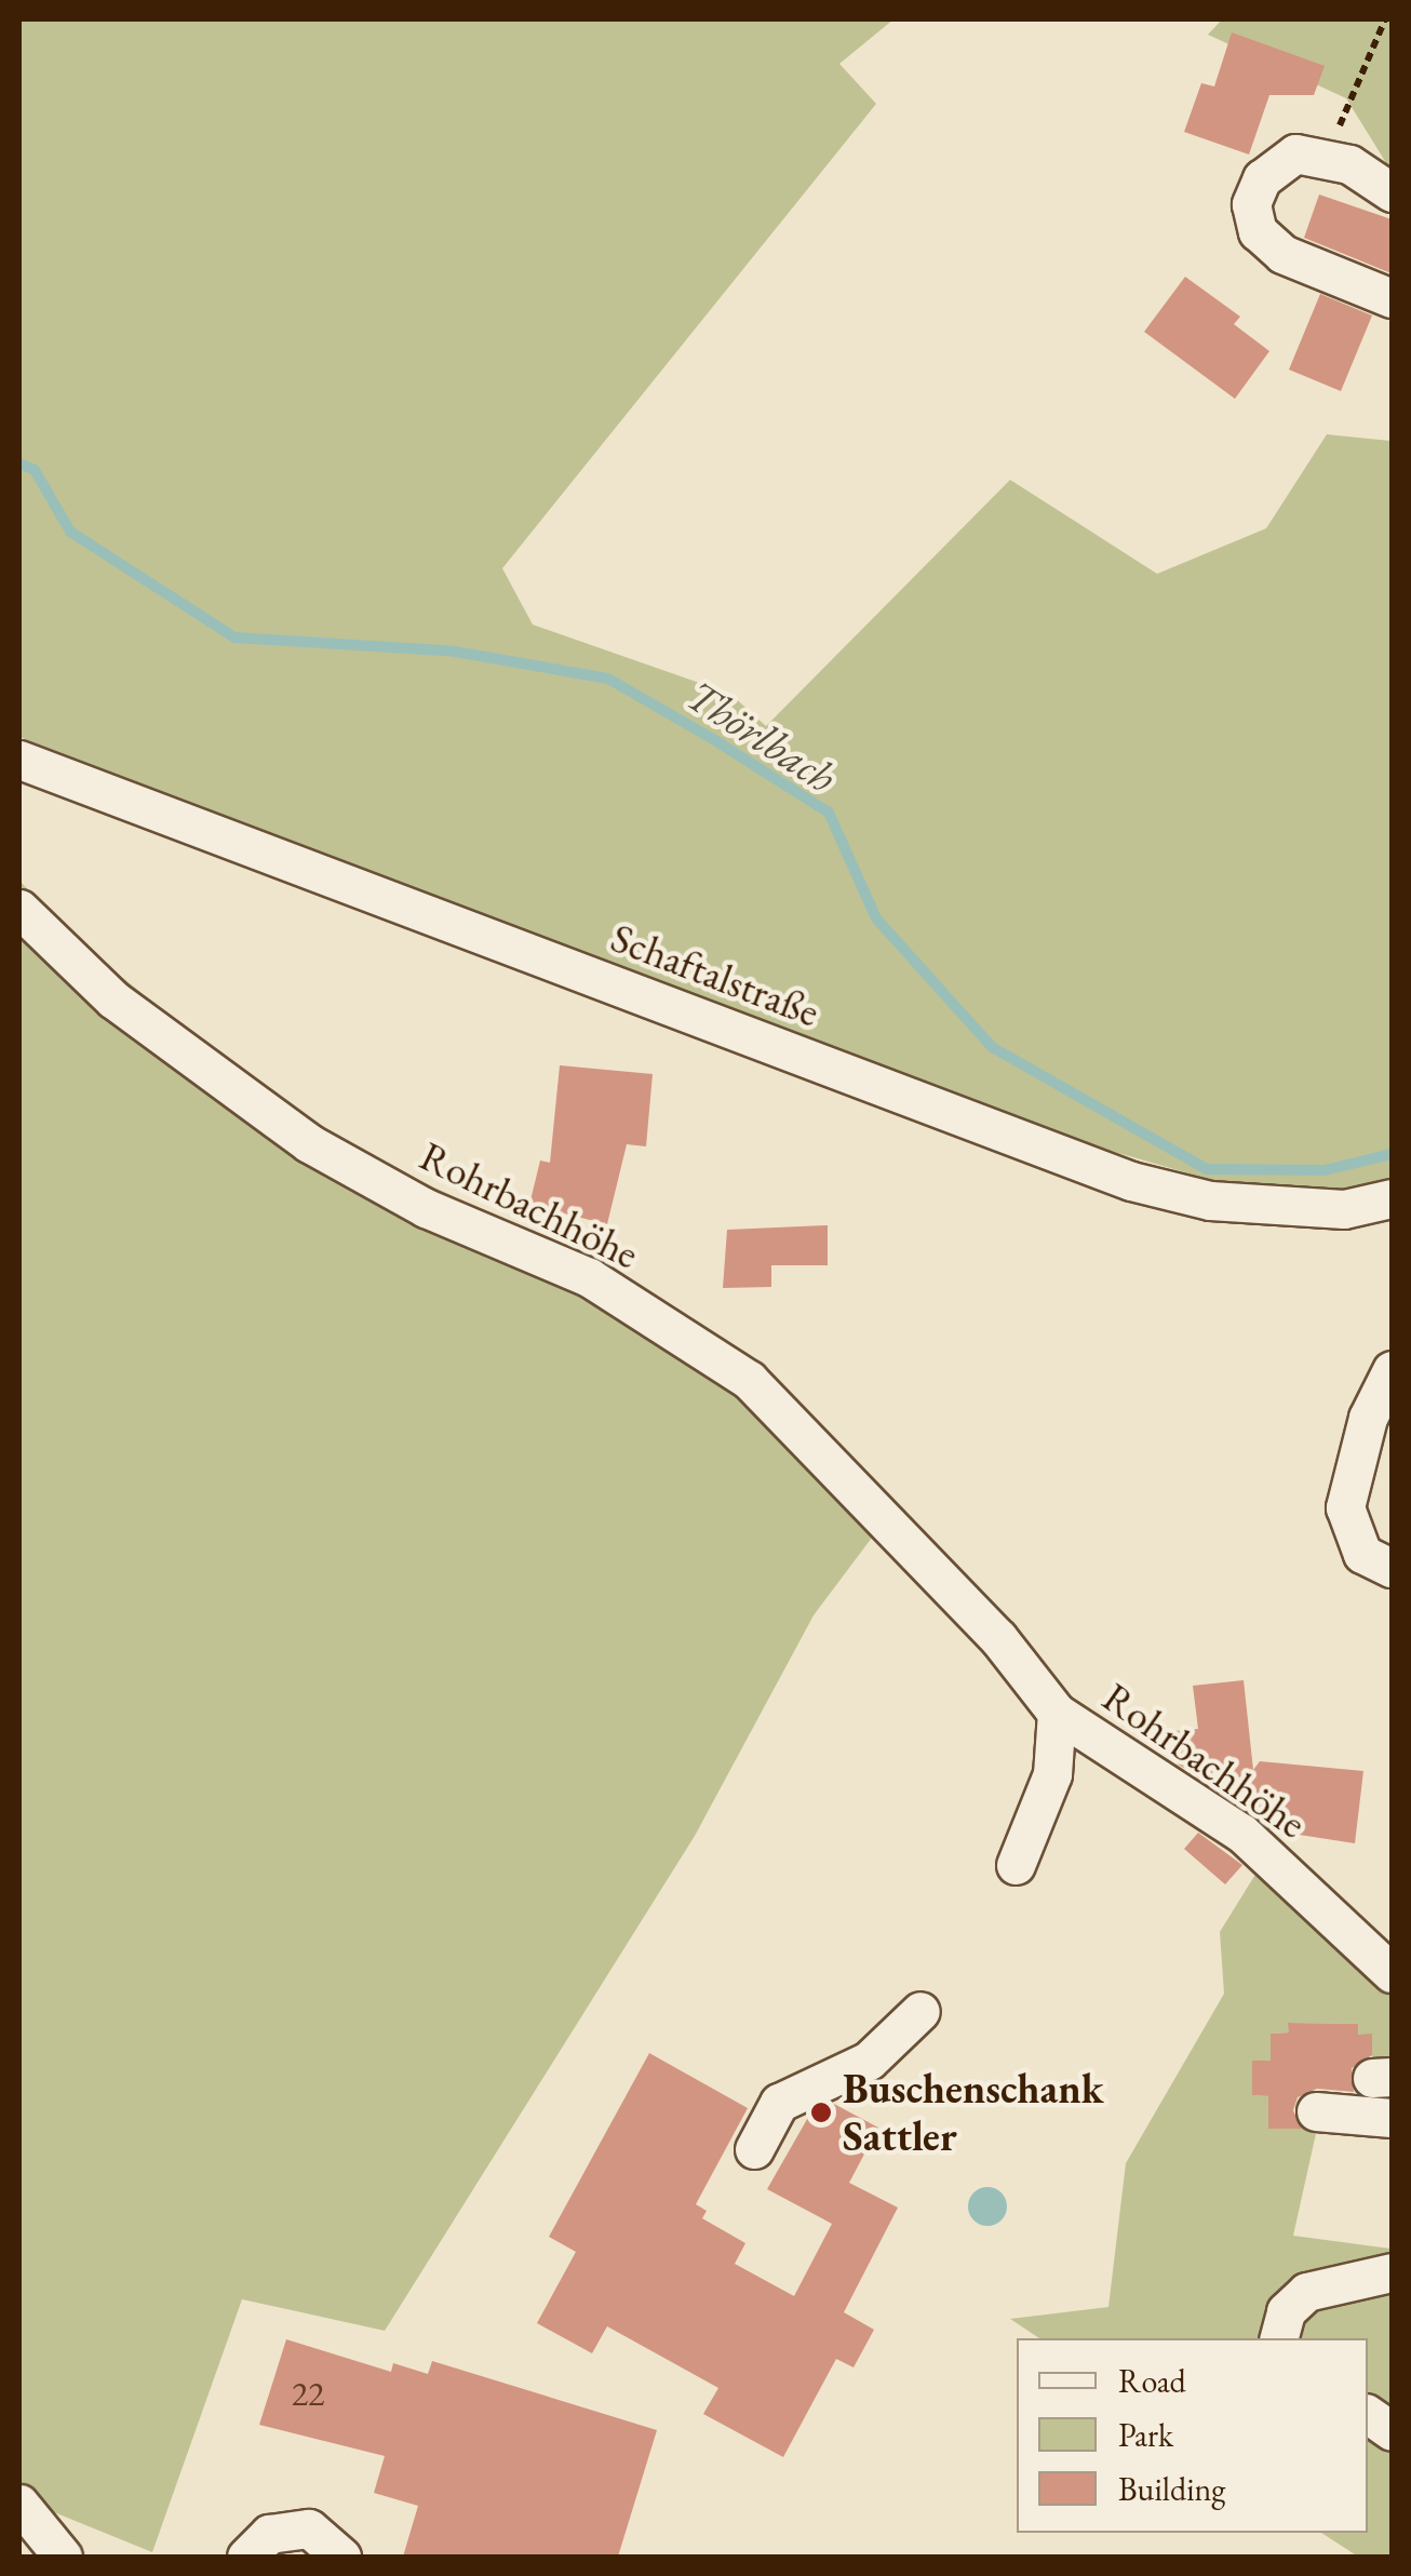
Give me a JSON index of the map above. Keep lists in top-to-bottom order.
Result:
{
  "streets": {
    "street": ["Schaftalstraße", "Rohrbachhöhe"]
  },
  "water": ["Thörlbach"],
  "places": ["Buschenschank Sattler"],
  "house_numbers": ["22"],
  "legend": ["Road", "Park", "Building"]
}
